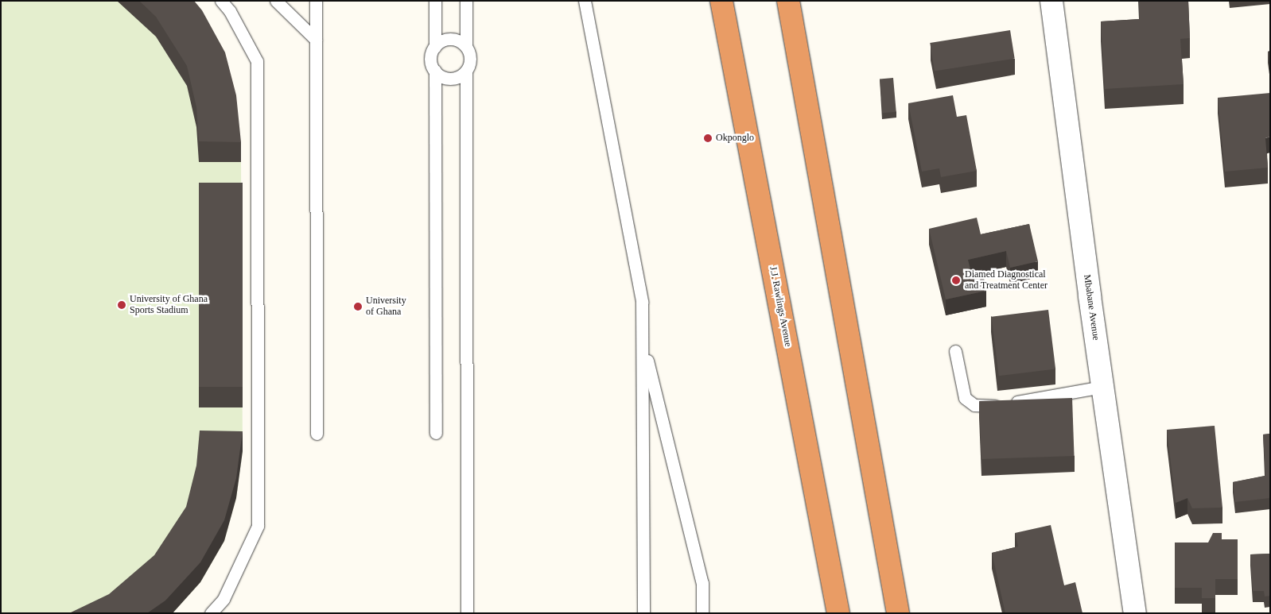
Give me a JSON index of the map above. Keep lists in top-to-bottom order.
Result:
{
  "streets": {
    "highway": ["J.J. Rawlings Avenue"],
    "street": ["Mbabane Avenue"]
  },
  "places": [
    "Okponglo",
    "Diamed Diagnostical and Treatment Center",
    "University of Ghana Sports Stadium",
    "University of Ghana"
  ]
}
